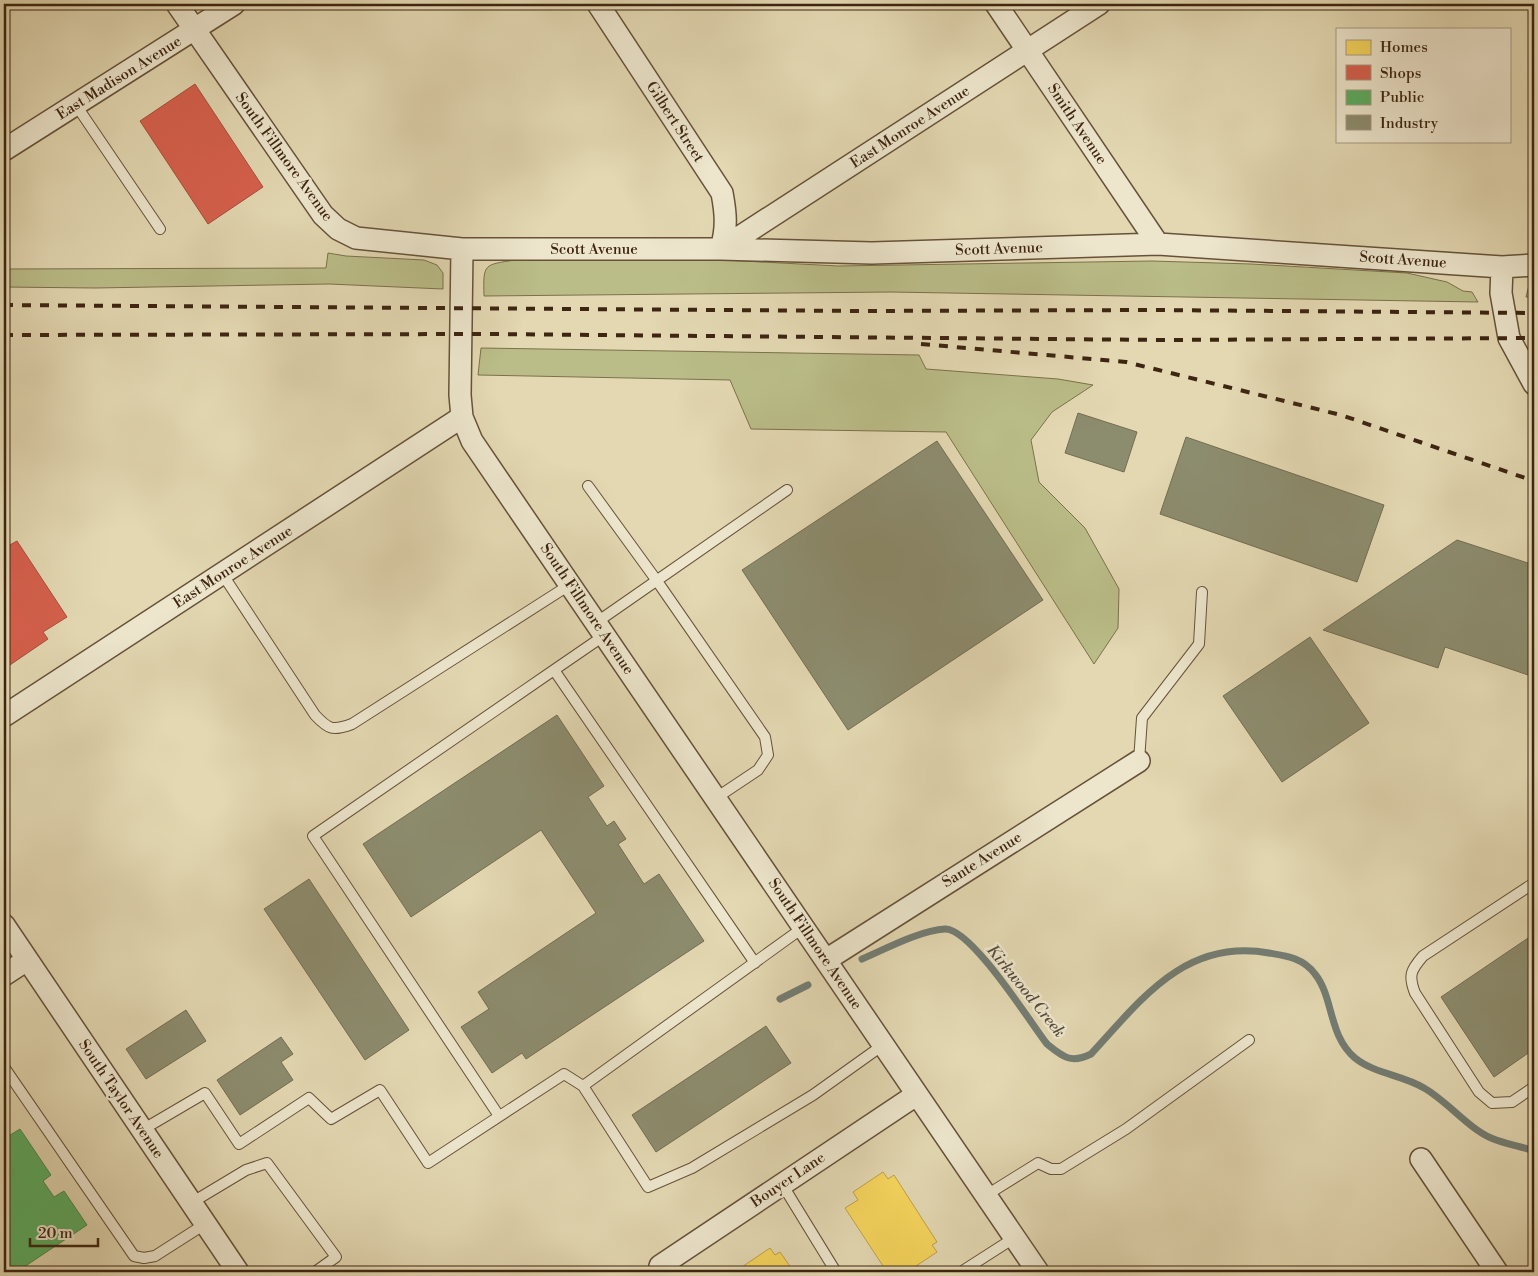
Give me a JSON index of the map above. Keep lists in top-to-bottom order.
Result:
{
  "streets": {
    "street": [
      "East Madison Avenue",
      "Gilbert Street",
      "Smith Avenue",
      "East Monroe Avenue",
      "South Fillmore Avenue",
      "Scott Avenue",
      "Sante Avenue",
      "South Taylor Avenue",
      "Bouyer Lane"
    ]
  },
  "crossings": [
    ["East Madison Avenue", "South Fillmore Avenue"],
    ["Gilbert Street", "East Monroe Avenue"],
    ["Gilbert Street", "Scott Avenue"],
    ["Smith Avenue", "East Monroe Avenue"],
    ["Smith Avenue", "Scott Avenue"],
    ["East Monroe Avenue", "South Fillmore Avenue"],
    ["East Monroe Avenue", "Scott Avenue"],
    ["South Fillmore Avenue", "Scott Avenue"],
    ["South Fillmore Avenue", "Sante Avenue"],
    ["South Fillmore Avenue", "Bouyer Lane"]
  ],
  "water": ["Kirkwood Creek"],
  "legend": [
    "Homes",
    "Shops",
    "Public",
    "Industry"
  ],
  "scale_bar": "20 m"
}
